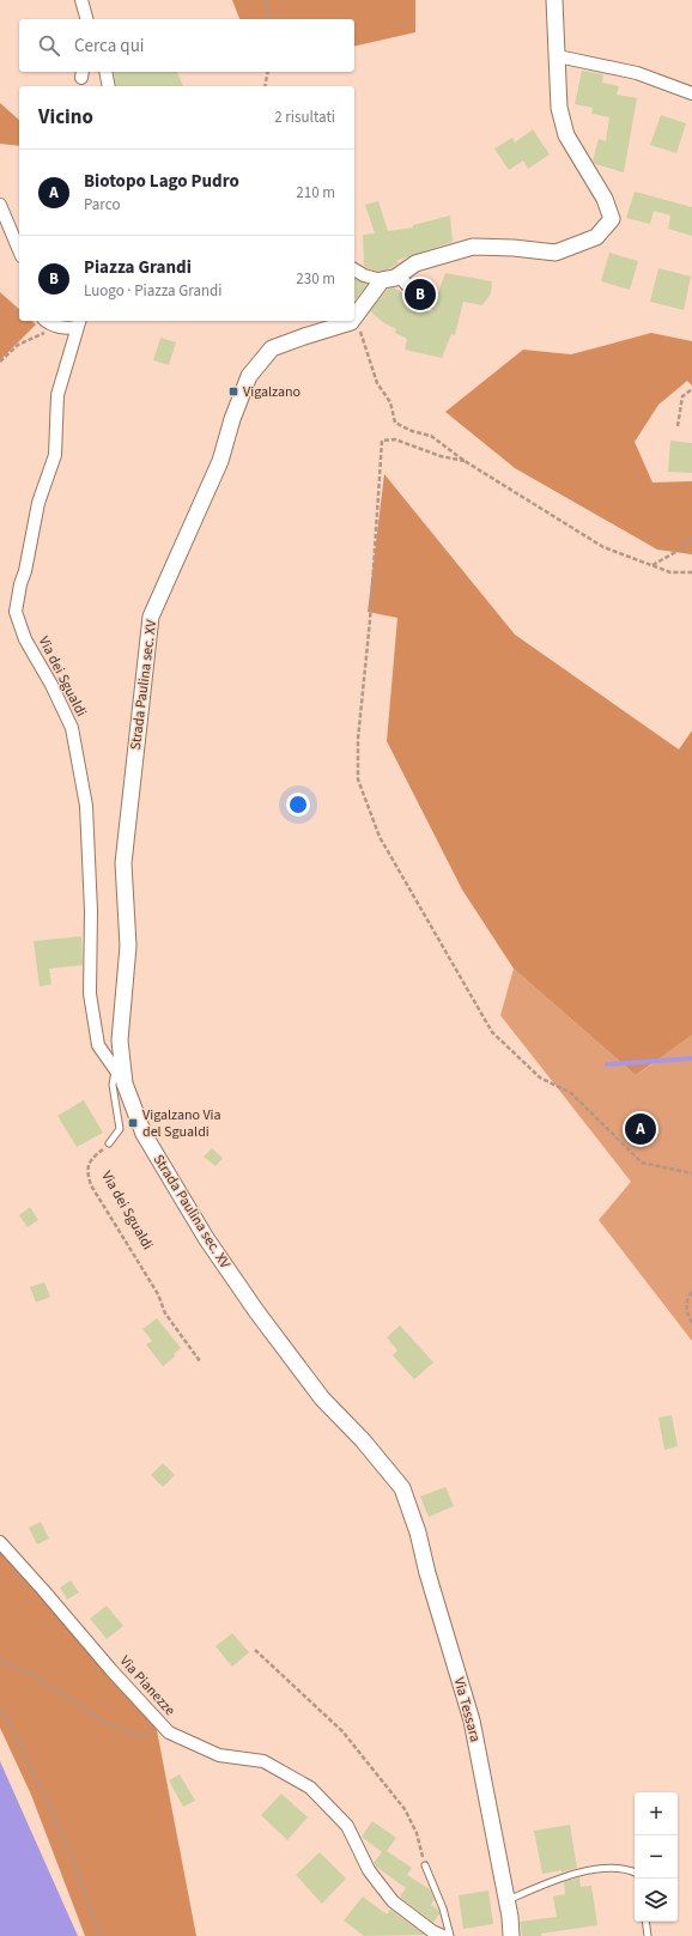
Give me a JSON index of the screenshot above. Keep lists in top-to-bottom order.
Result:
{
  "streets": {
    "street": [
      "Via dei Sgualdi",
      "Strada Paulina sec. XV",
      "Via Pianezze",
      "Via Tessara"
    ]
  },
  "crossings": [
    ["Via dei Sgualdi", "Strada Paulina sec. XV"],
    ["Strada Paulina sec. XV", "Via Tessara"]
  ],
  "places": {
    "transit": ["Vigalzano", "Vigalzano Via del Sgualdi"]
  },
  "page": {
    "search": "Cerca qui",
    "heading": ["Vicino", "2 risultati"],
    "list": [
      {
        "mark": "A",
        "name": "Biotopo Lago Pudro",
        "note": "Parco",
        "value": "210 m"
      },
      {
        "mark": "B",
        "name": "Piazza Grandi",
        "note": "Luogo · Piazza Grandi",
        "value": "230 m"
      }
    ],
    "pins": ["B", "A"],
    "map_buttons": ["+", "−"]
  }
}
